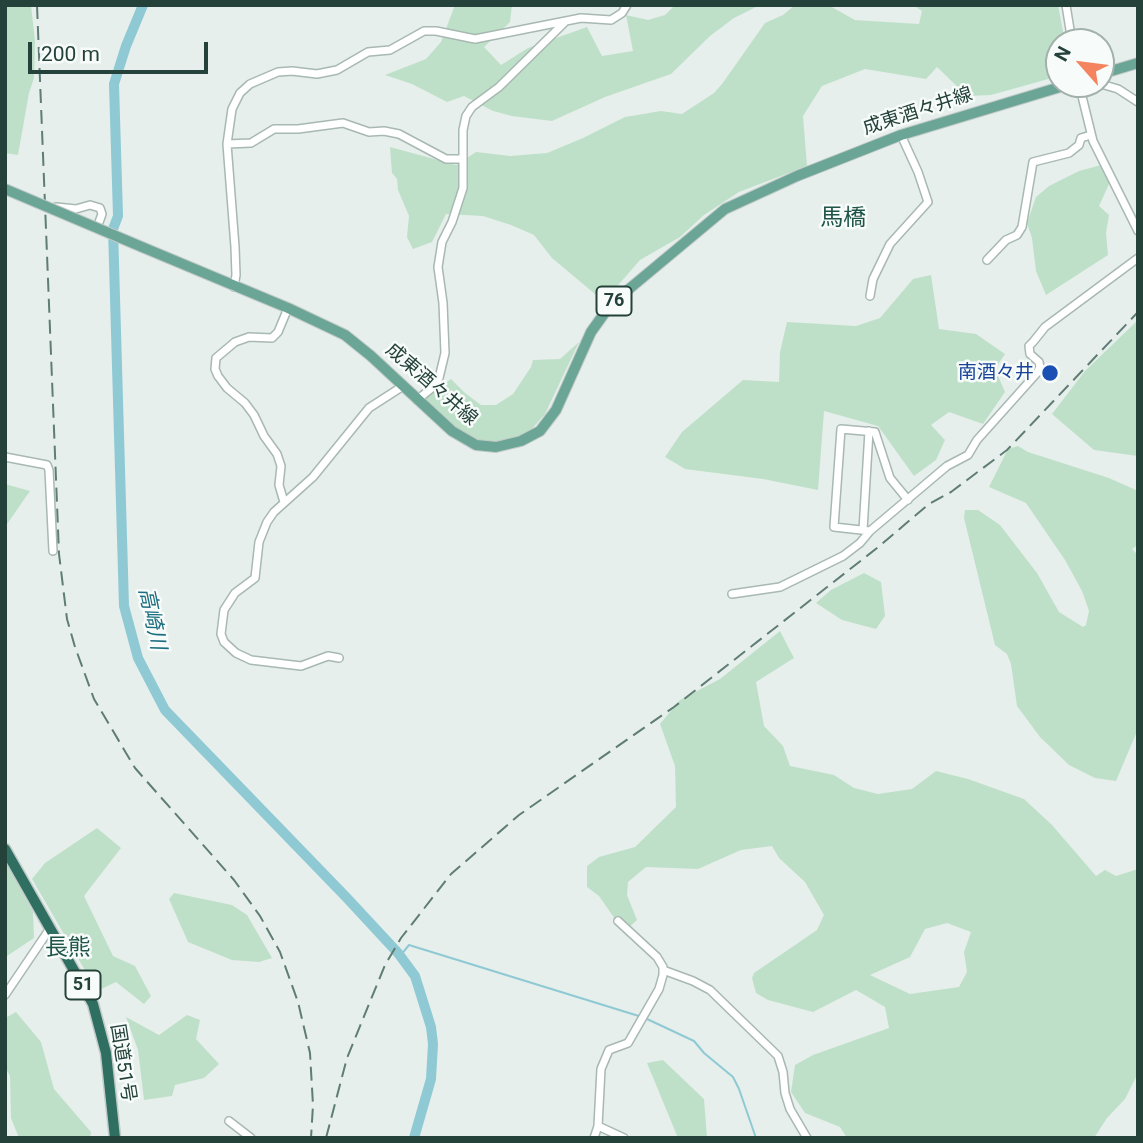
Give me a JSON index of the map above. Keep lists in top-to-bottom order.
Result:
{
  "streets": {
    "highway": ["51", "国道51号"],
    "main road": ["成東酒々井線", "76"]
  },
  "districts": ["馬橋", "長熊"],
  "water": ["高崎川"],
  "places": ["南酒々井"],
  "scale_bar": "200 m",
  "north": "top left"
}
